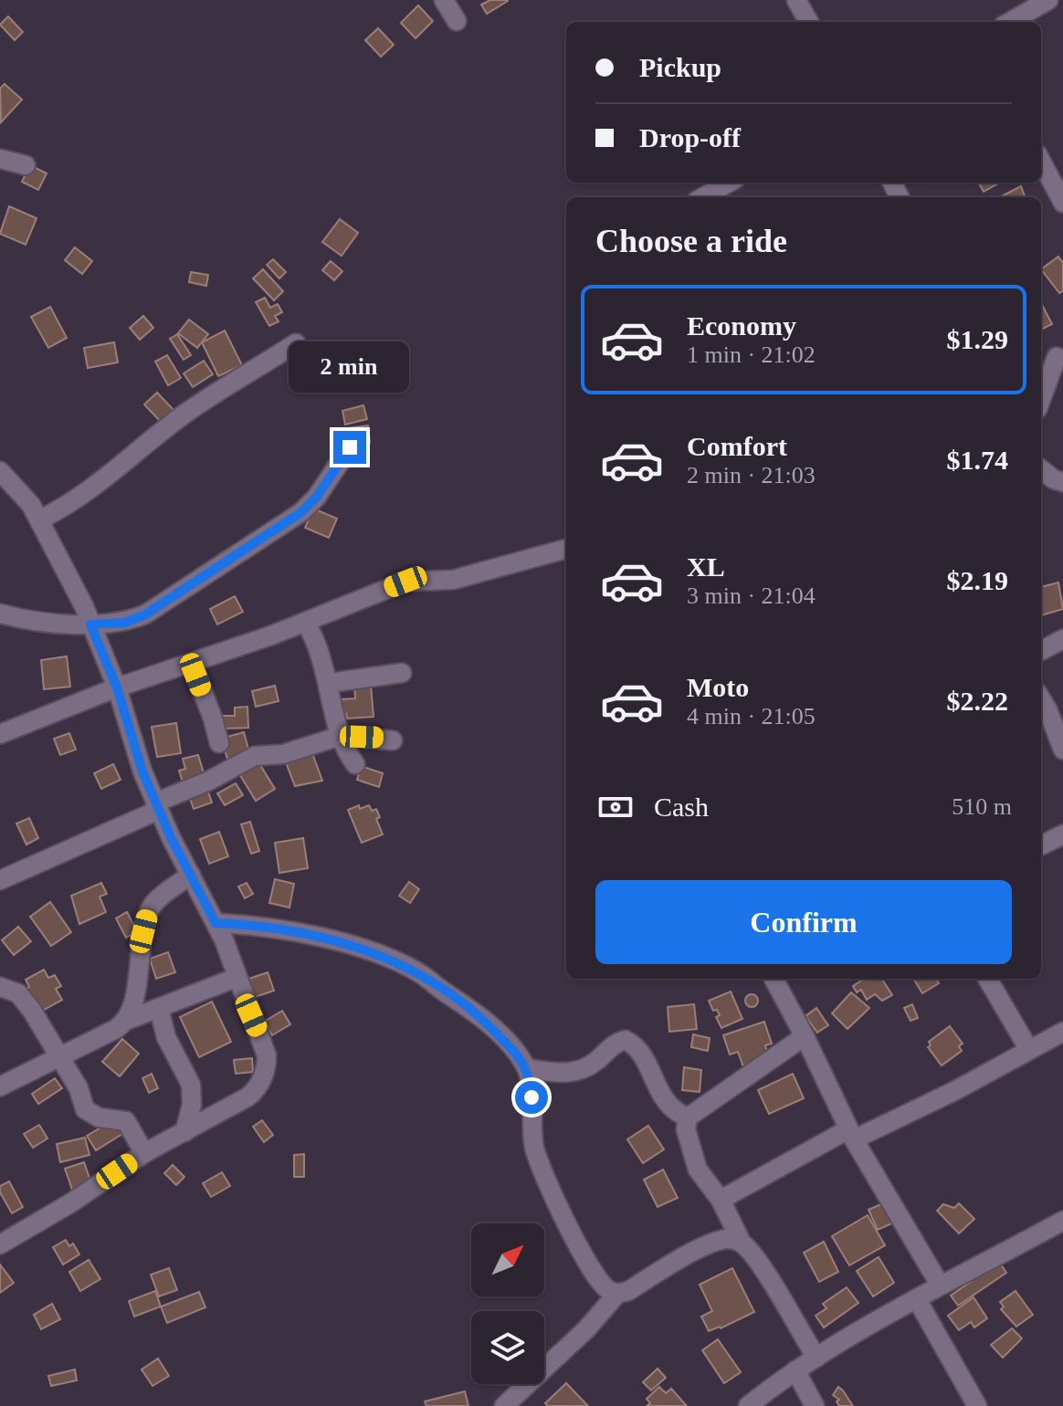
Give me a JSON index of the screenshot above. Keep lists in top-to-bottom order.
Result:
{
  "north": "top right",
  "page": {
    "banner": ["Pickup", "Drop-off"],
    "heading": "Choose a ride",
    "list": [
      {
        "name": "Economy",
        "note": "1 min · 21:02",
        "value": "$1.29"
      },
      {
        "name": "Comfort",
        "note": "2 min · 21:03",
        "value": "$1.74"
      },
      {
        "name": "XL",
        "note": "3 min · 21:04",
        "value": "$2.19"
      },
      {
        "name": "Moto",
        "note": "4 min · 21:05",
        "value": "$2.22"
      }
    ],
    "bubble": "2 min",
    "pay": ["Cash", "510 m"],
    "buttons": "Confirm"
  }
}
